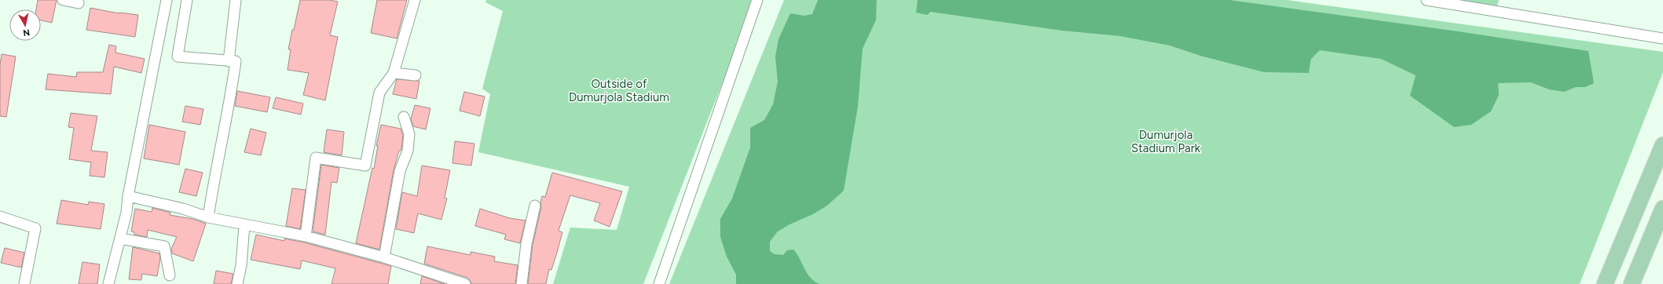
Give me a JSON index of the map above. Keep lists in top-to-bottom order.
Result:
{
  "parks": ["Outside of Dumurjola Stadium", "Dumurjola Stadium Park"],
  "north": "bottom"
}
